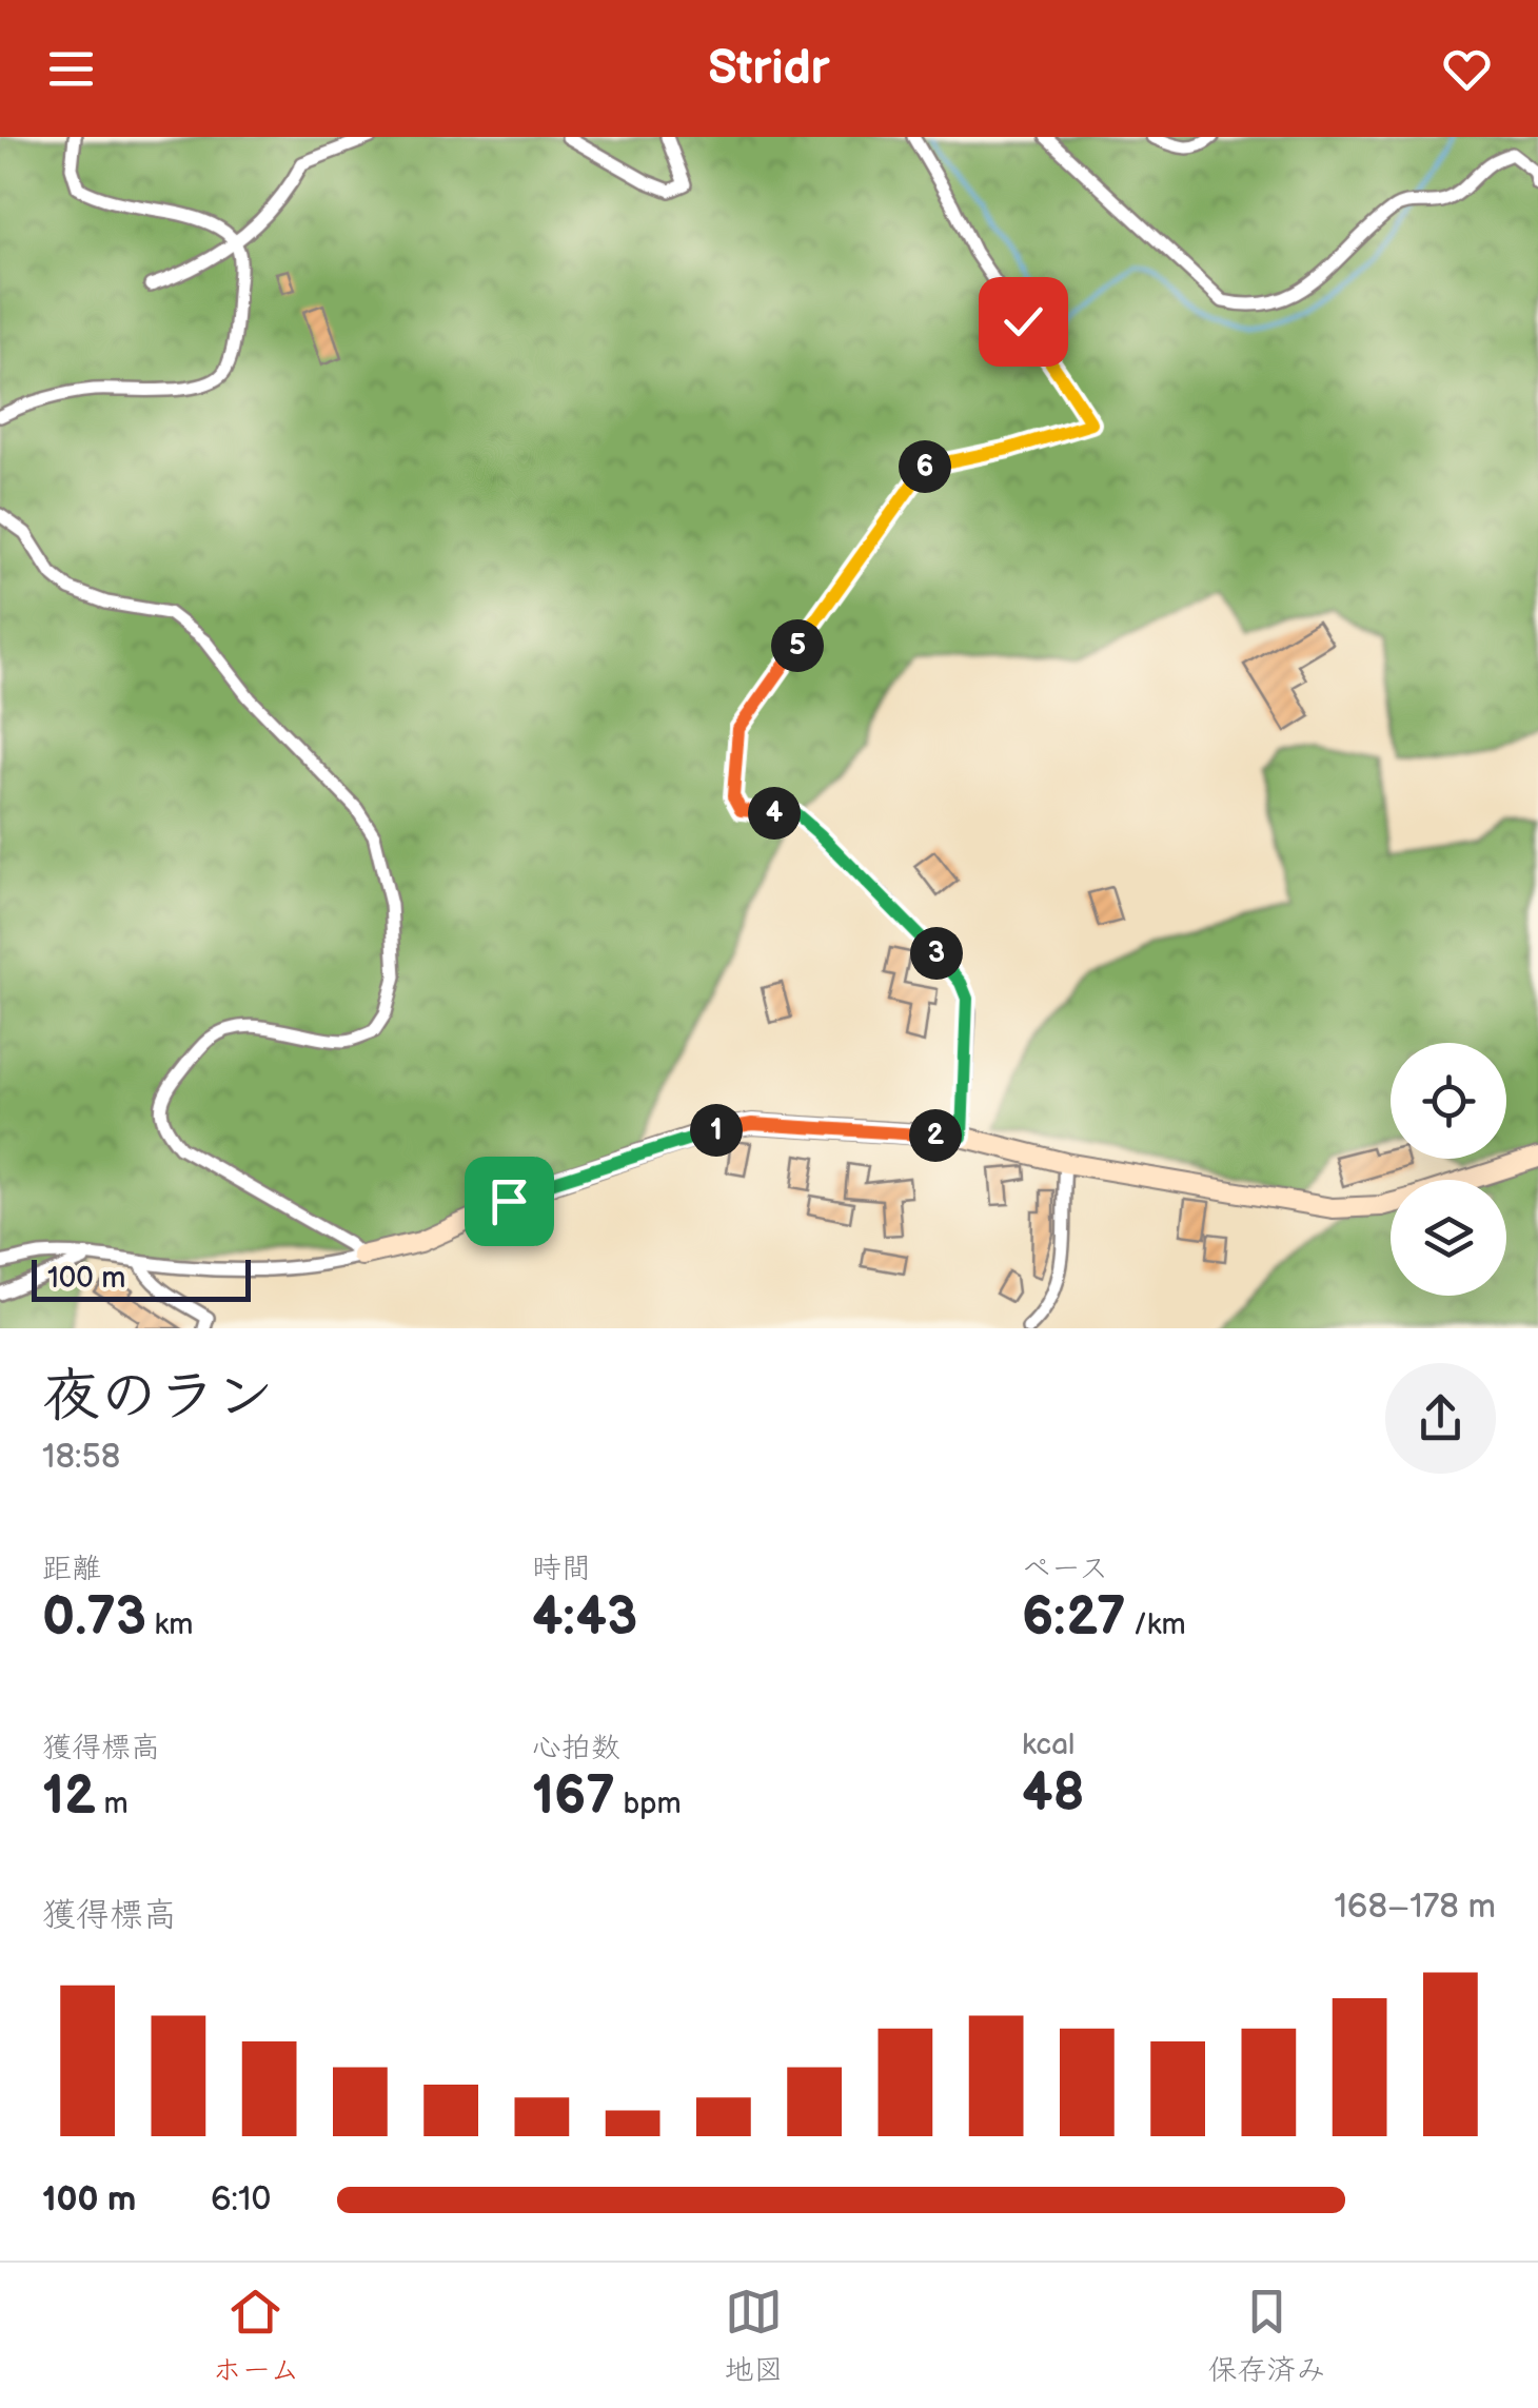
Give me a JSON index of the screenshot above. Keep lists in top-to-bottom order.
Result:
{
  "scale_bar": "100 m",
  "page": {
    "header": "Stridr",
    "pins": [
      "6",
      "5",
      "4",
      "3",
      "1",
      "2"
    ],
    "scale": "100 m",
    "heading": ["夜のラン", "18:58"],
    "stats": [
      ["距離", "0.73 km"],
      ["時間", "4:43"],
      ["ペース", "6:27 /km"],
      ["獲得標高", "12 m"],
      ["心拍数", "167 bpm"],
      ["kcal", "48"]
    ],
    "chart": ["獲得標高", "168–178 m"],
    "list": [
      {
        "name": "100 m",
        "note": "6:10"
      }
    ],
    "tabs": ["ホーム", "地図", "保存済み"]
  }
}
